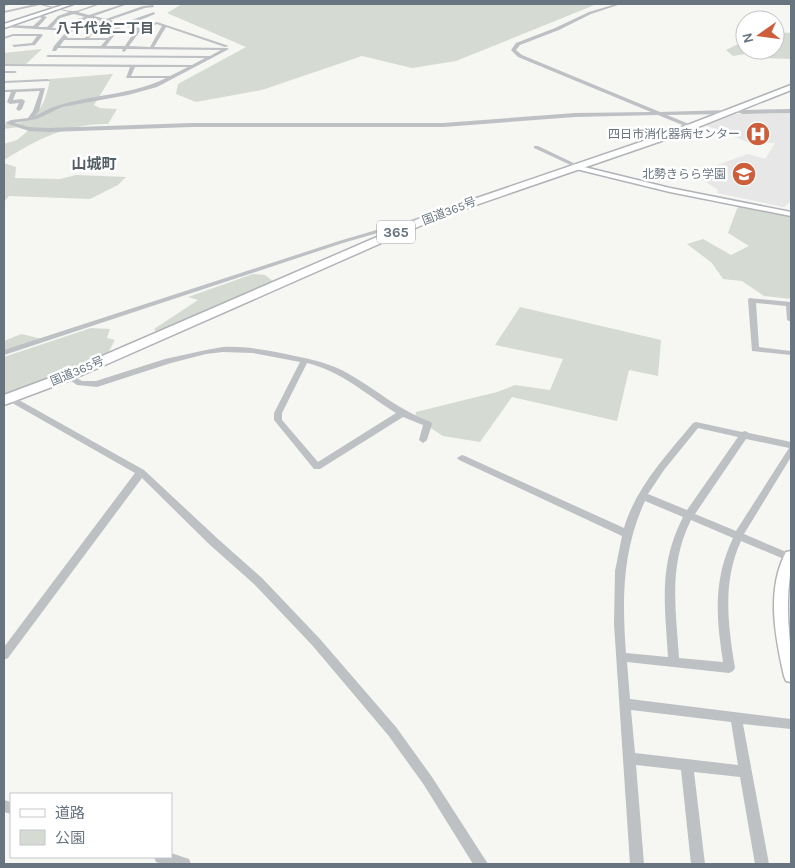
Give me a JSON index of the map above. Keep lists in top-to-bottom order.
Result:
{
  "streets": {
    "highway": ["国道365号", "365"]
  },
  "districts": ["八千代台二丁目", "山城町"],
  "places": {
    "hospital": ["四日市消化器病センター"],
    "school or university": ["北勢きらら学園"]
  },
  "legend": ["道路", "公園"],
  "north": "left"
}
